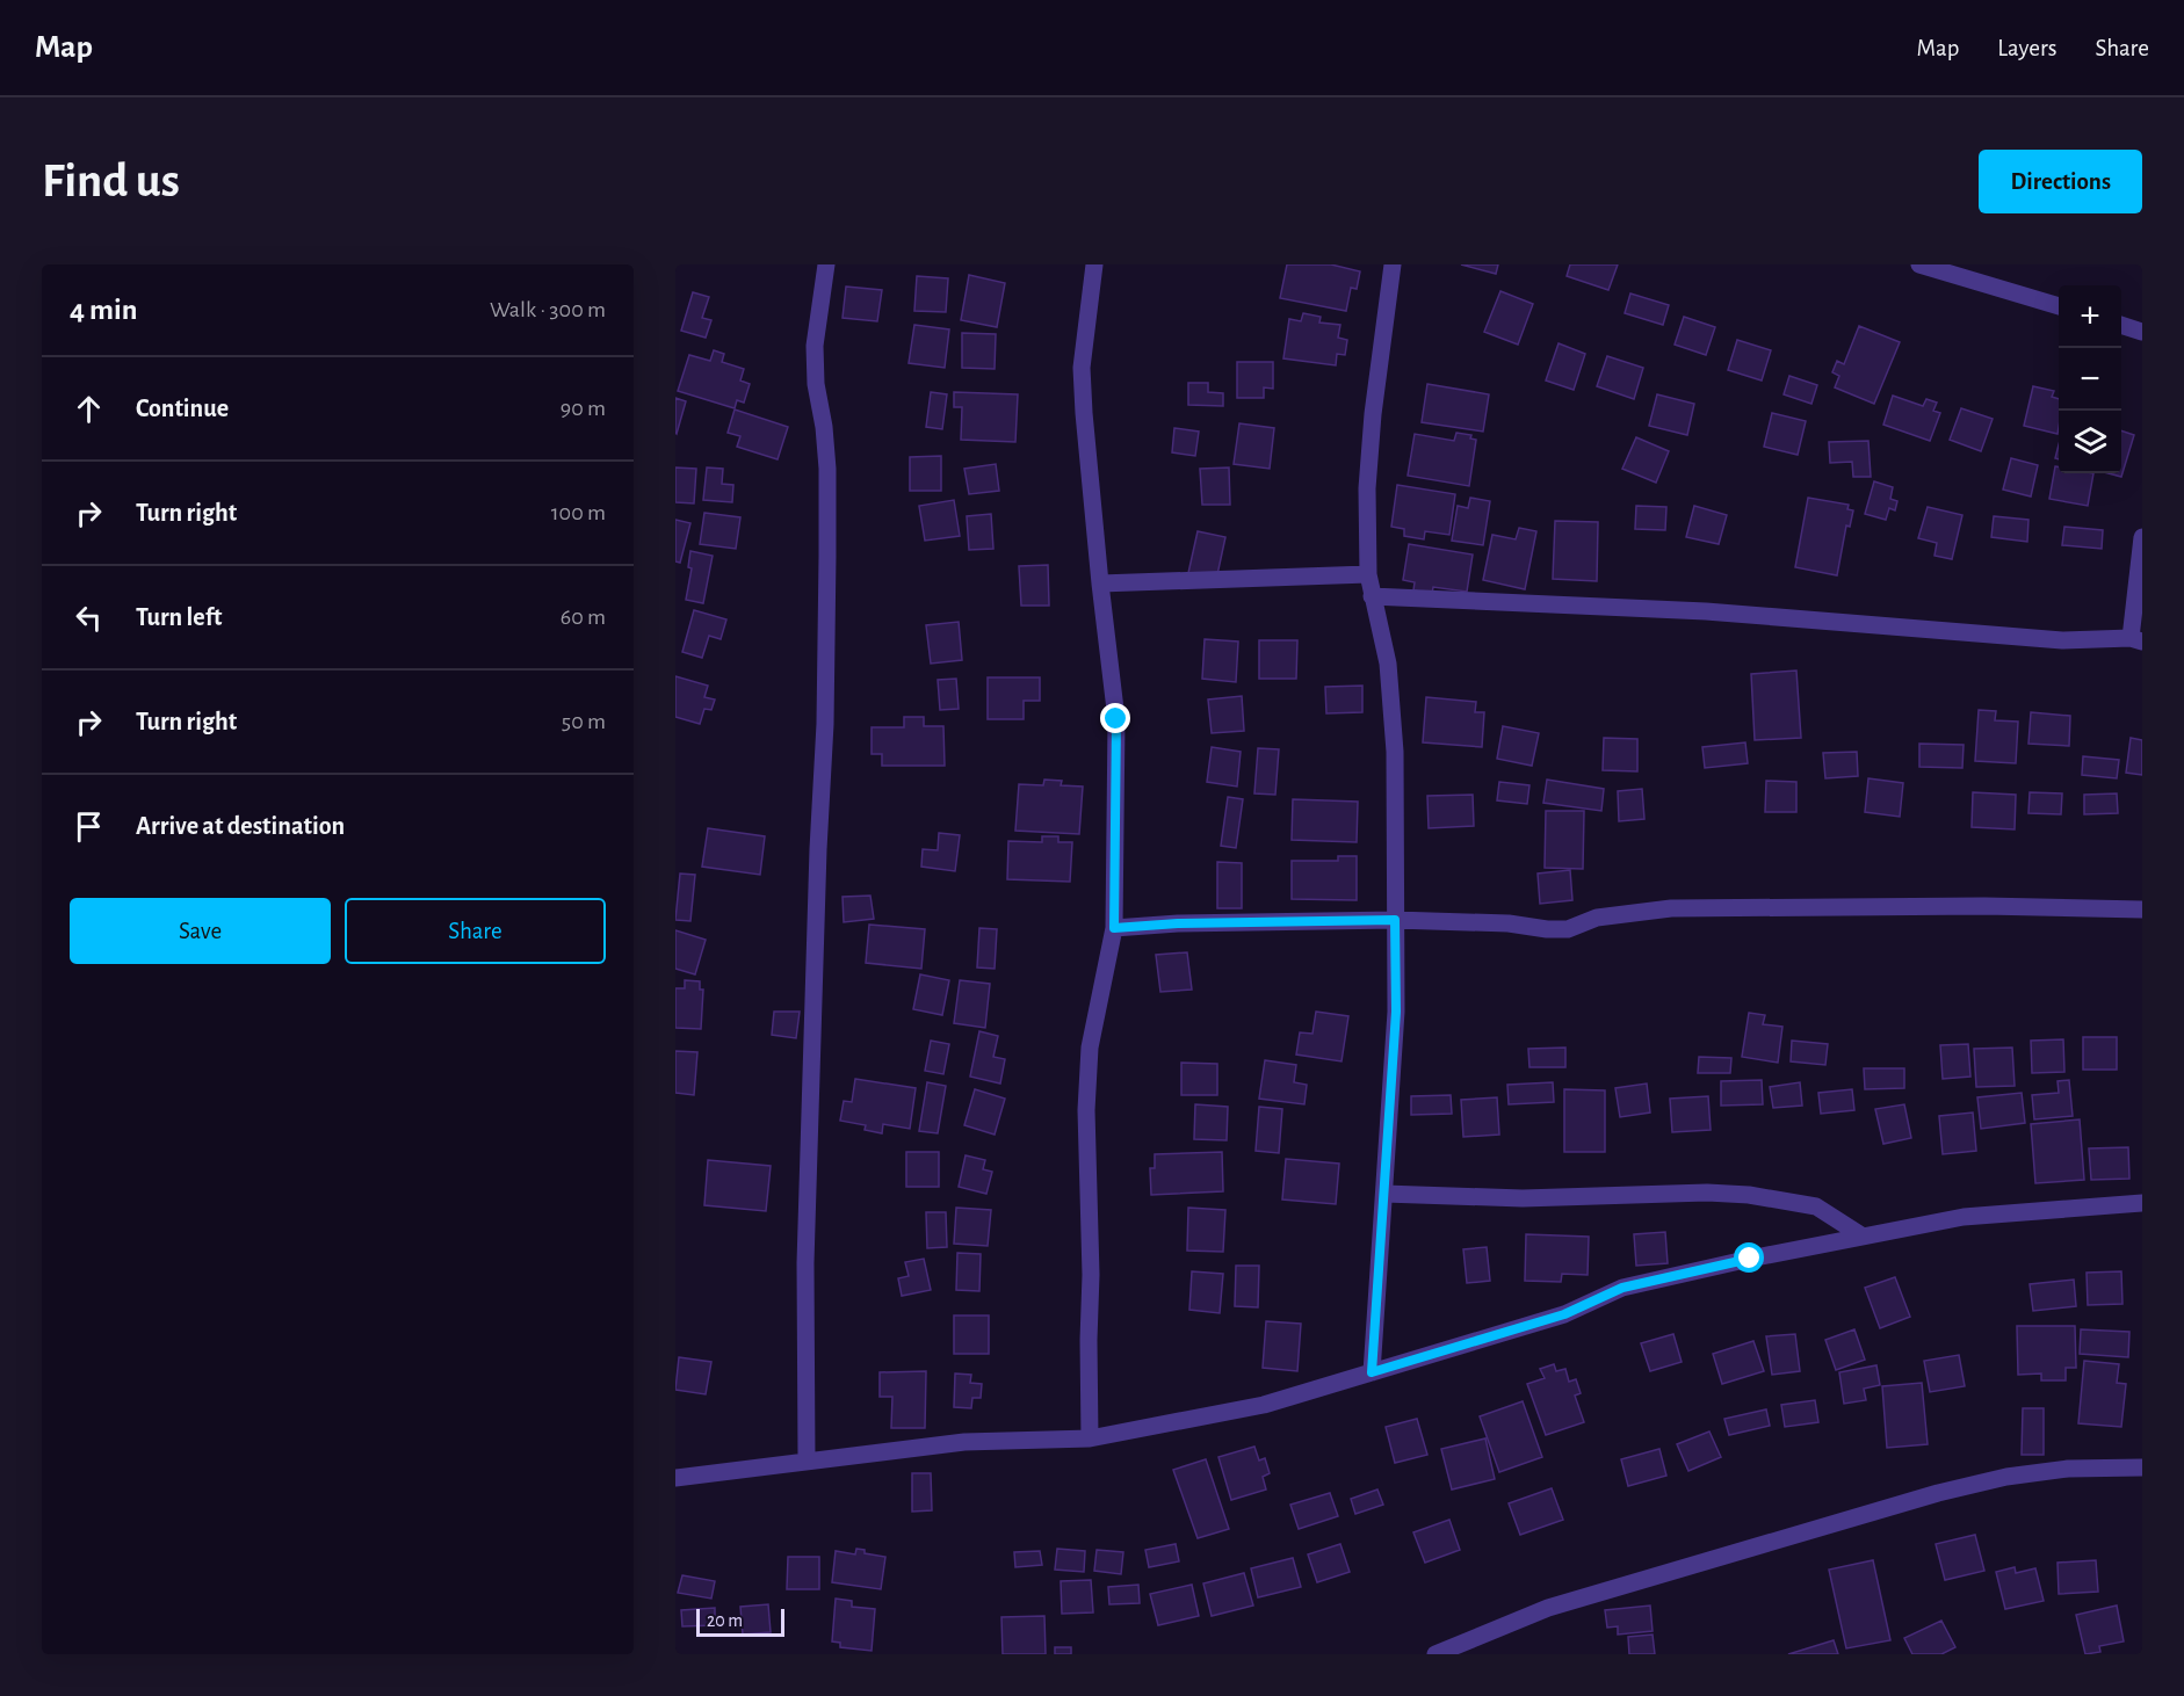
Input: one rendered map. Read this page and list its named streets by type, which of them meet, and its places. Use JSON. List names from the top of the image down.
{
  "scale_bar": "20 m",
  "page": {
    "header": "Map",
    "nav": ["Map", "Layers", "Share"],
    "buttons": [
      "Directions",
      ["Save", "Share"]
    ],
    "title": "Find us",
    "heading": ["4 min", "Walk · 300 m"],
    "map_buttons": ["+", "−"],
    "list": [
      ["Continue", "90 m"],
      ["Turn right", "100 m"],
      ["Turn left", "60 m"],
      ["Turn right", "50 m"],
      "Arrive at destination"
    ],
    "scale": "20 m"
  }
}
